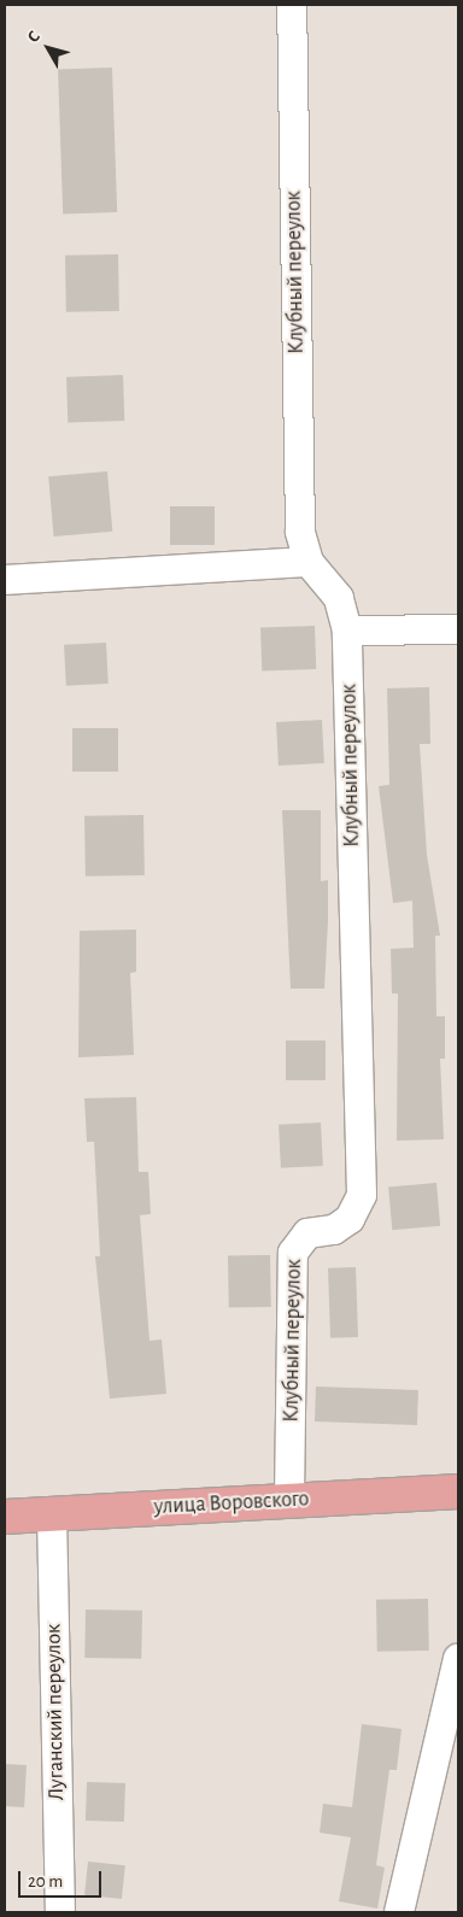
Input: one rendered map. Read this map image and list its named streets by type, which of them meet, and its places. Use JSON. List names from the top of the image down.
{
  "streets": {
    "main road": ["улица Воровского"],
    "street": ["Клубный переулок", "Луганский переулок"]
  },
  "crossings": [
    ["Клубный переулок", "улица Воровского"],
    ["улица Воровского", "Луганский переулок"]
  ],
  "scale_bar": "20 m",
  "north": "top left"
}
